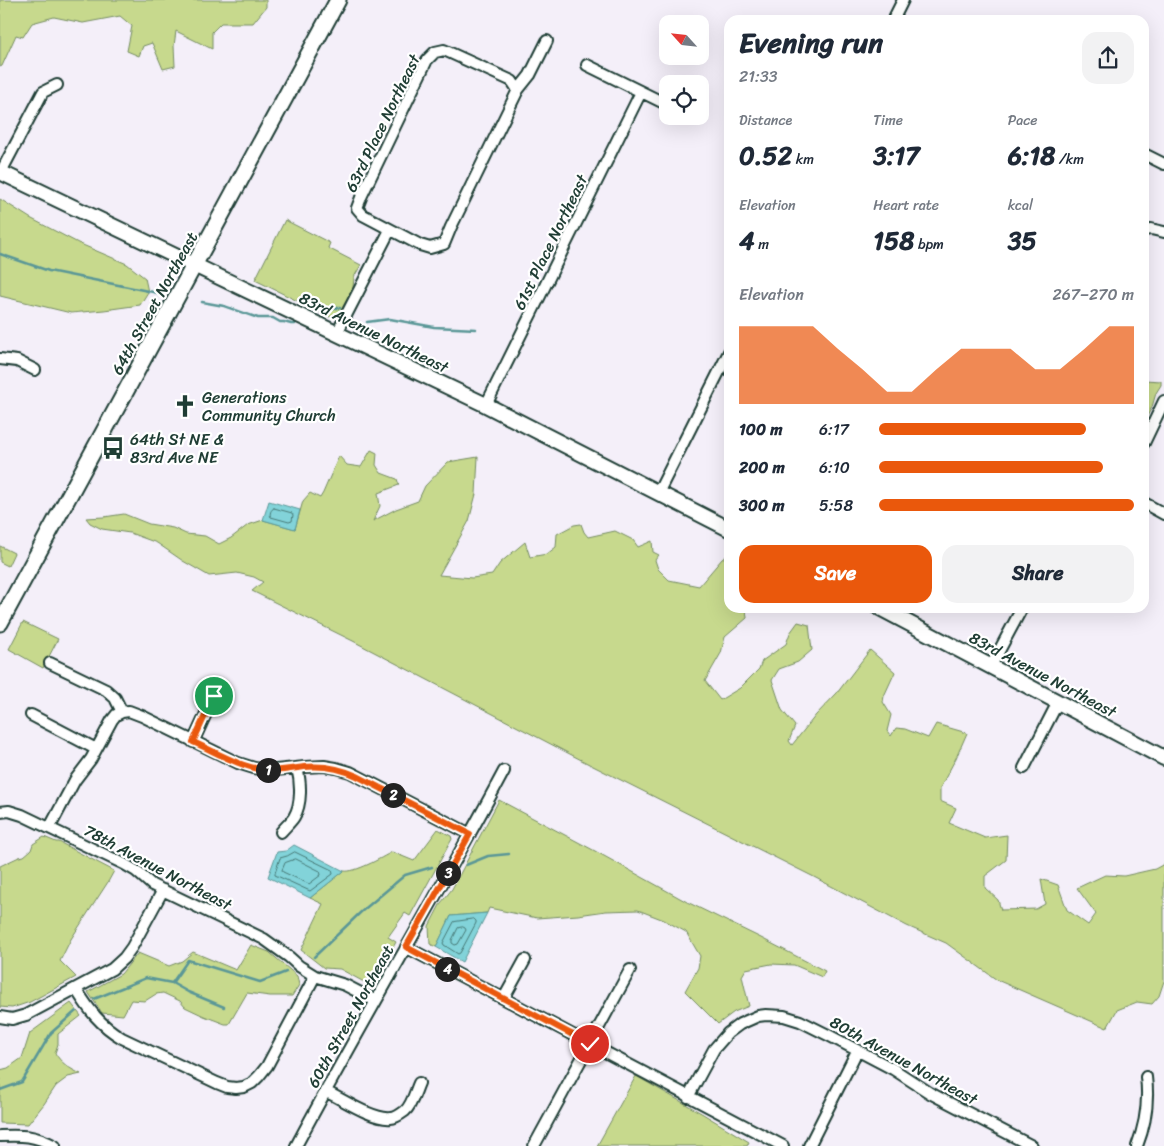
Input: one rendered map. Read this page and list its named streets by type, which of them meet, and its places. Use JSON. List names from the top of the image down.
{
  "streets": {
    "main road": ["64th Street Northeast"],
    "street": [
      "63rd Place Northeast",
      "61st Place Northeast",
      "83rd Avenue Northeast",
      "78th Avenue Northeast",
      "60th Street Northeast",
      "80th Avenue Northeast"
    ]
  },
  "crossings": [
    ["61st Place Northeast", "83rd Avenue Northeast"],
    ["64th Street Northeast", "83rd Avenue Northeast"],
    ["78th Avenue Northeast", "60th Street Northeast"]
  ],
  "places": {
    "church": ["Generations Community Church"],
    "bus stop": ["64th St NE & 83rd Ave NE"]
  },
  "north": "top left",
  "page": {
    "heading": ["Evening run", "21:33"],
    "stats": [
      ["Distance", "0.52 km"],
      ["Time", "3:17"],
      ["Pace", "6:18 /km"],
      ["Elevation", "4 m"],
      ["Heart rate", "158 bpm"],
      ["kcal", "35"]
    ],
    "chart": ["Elevation", "267–270 m"],
    "list": [
      {
        "name": "100 m",
        "note": "6:17"
      },
      {
        "name": "200 m",
        "note": "6:10"
      },
      {
        "name": "300 m",
        "note": "5:58"
      }
    ],
    "buttons": ["Save", "Share"],
    "pins": [
      "1",
      "2",
      "3",
      "4"
    ]
  }
}
